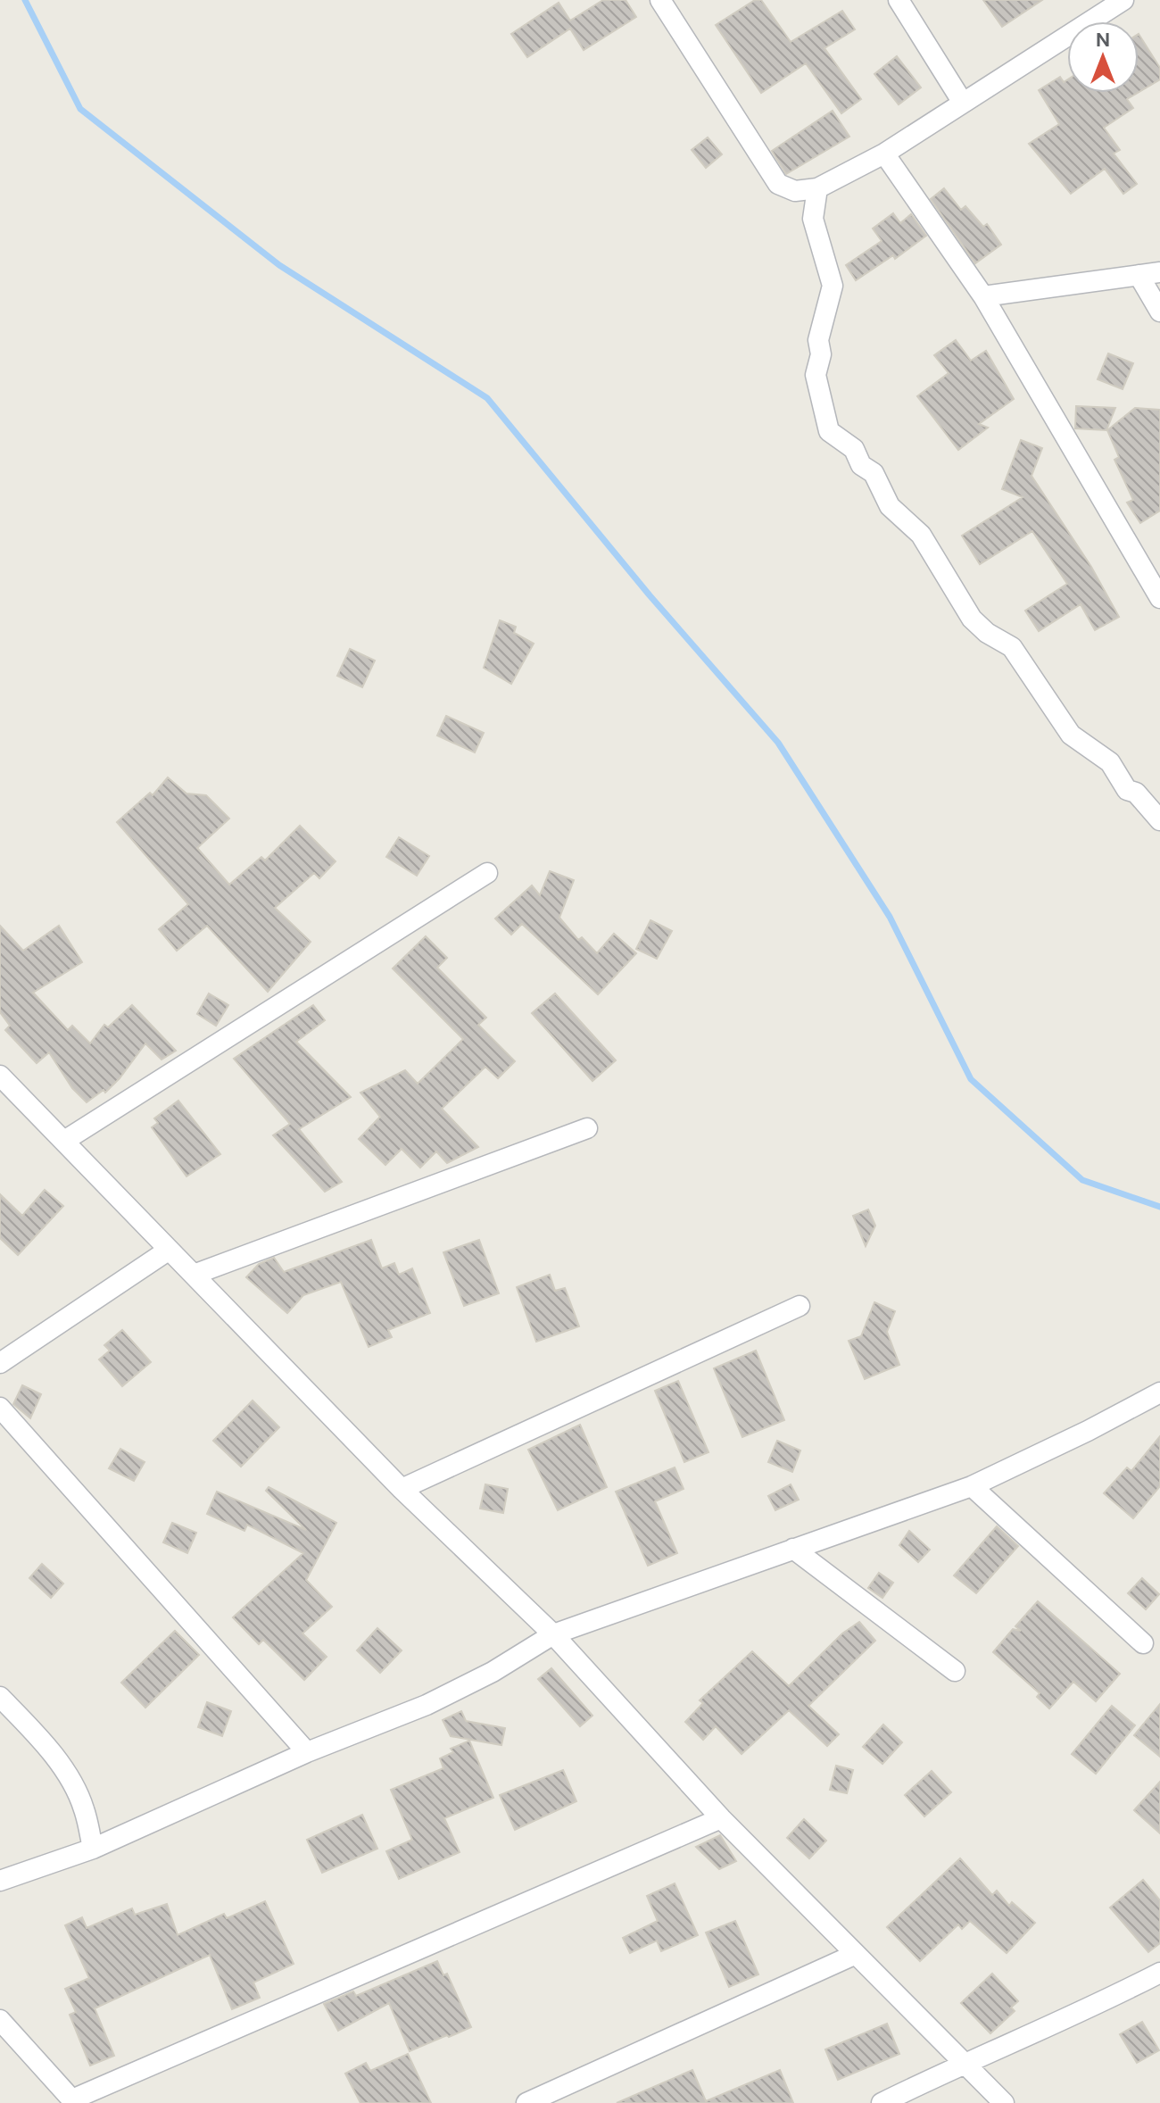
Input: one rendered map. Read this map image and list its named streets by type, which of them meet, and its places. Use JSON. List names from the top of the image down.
{
  "north": "top"
}
